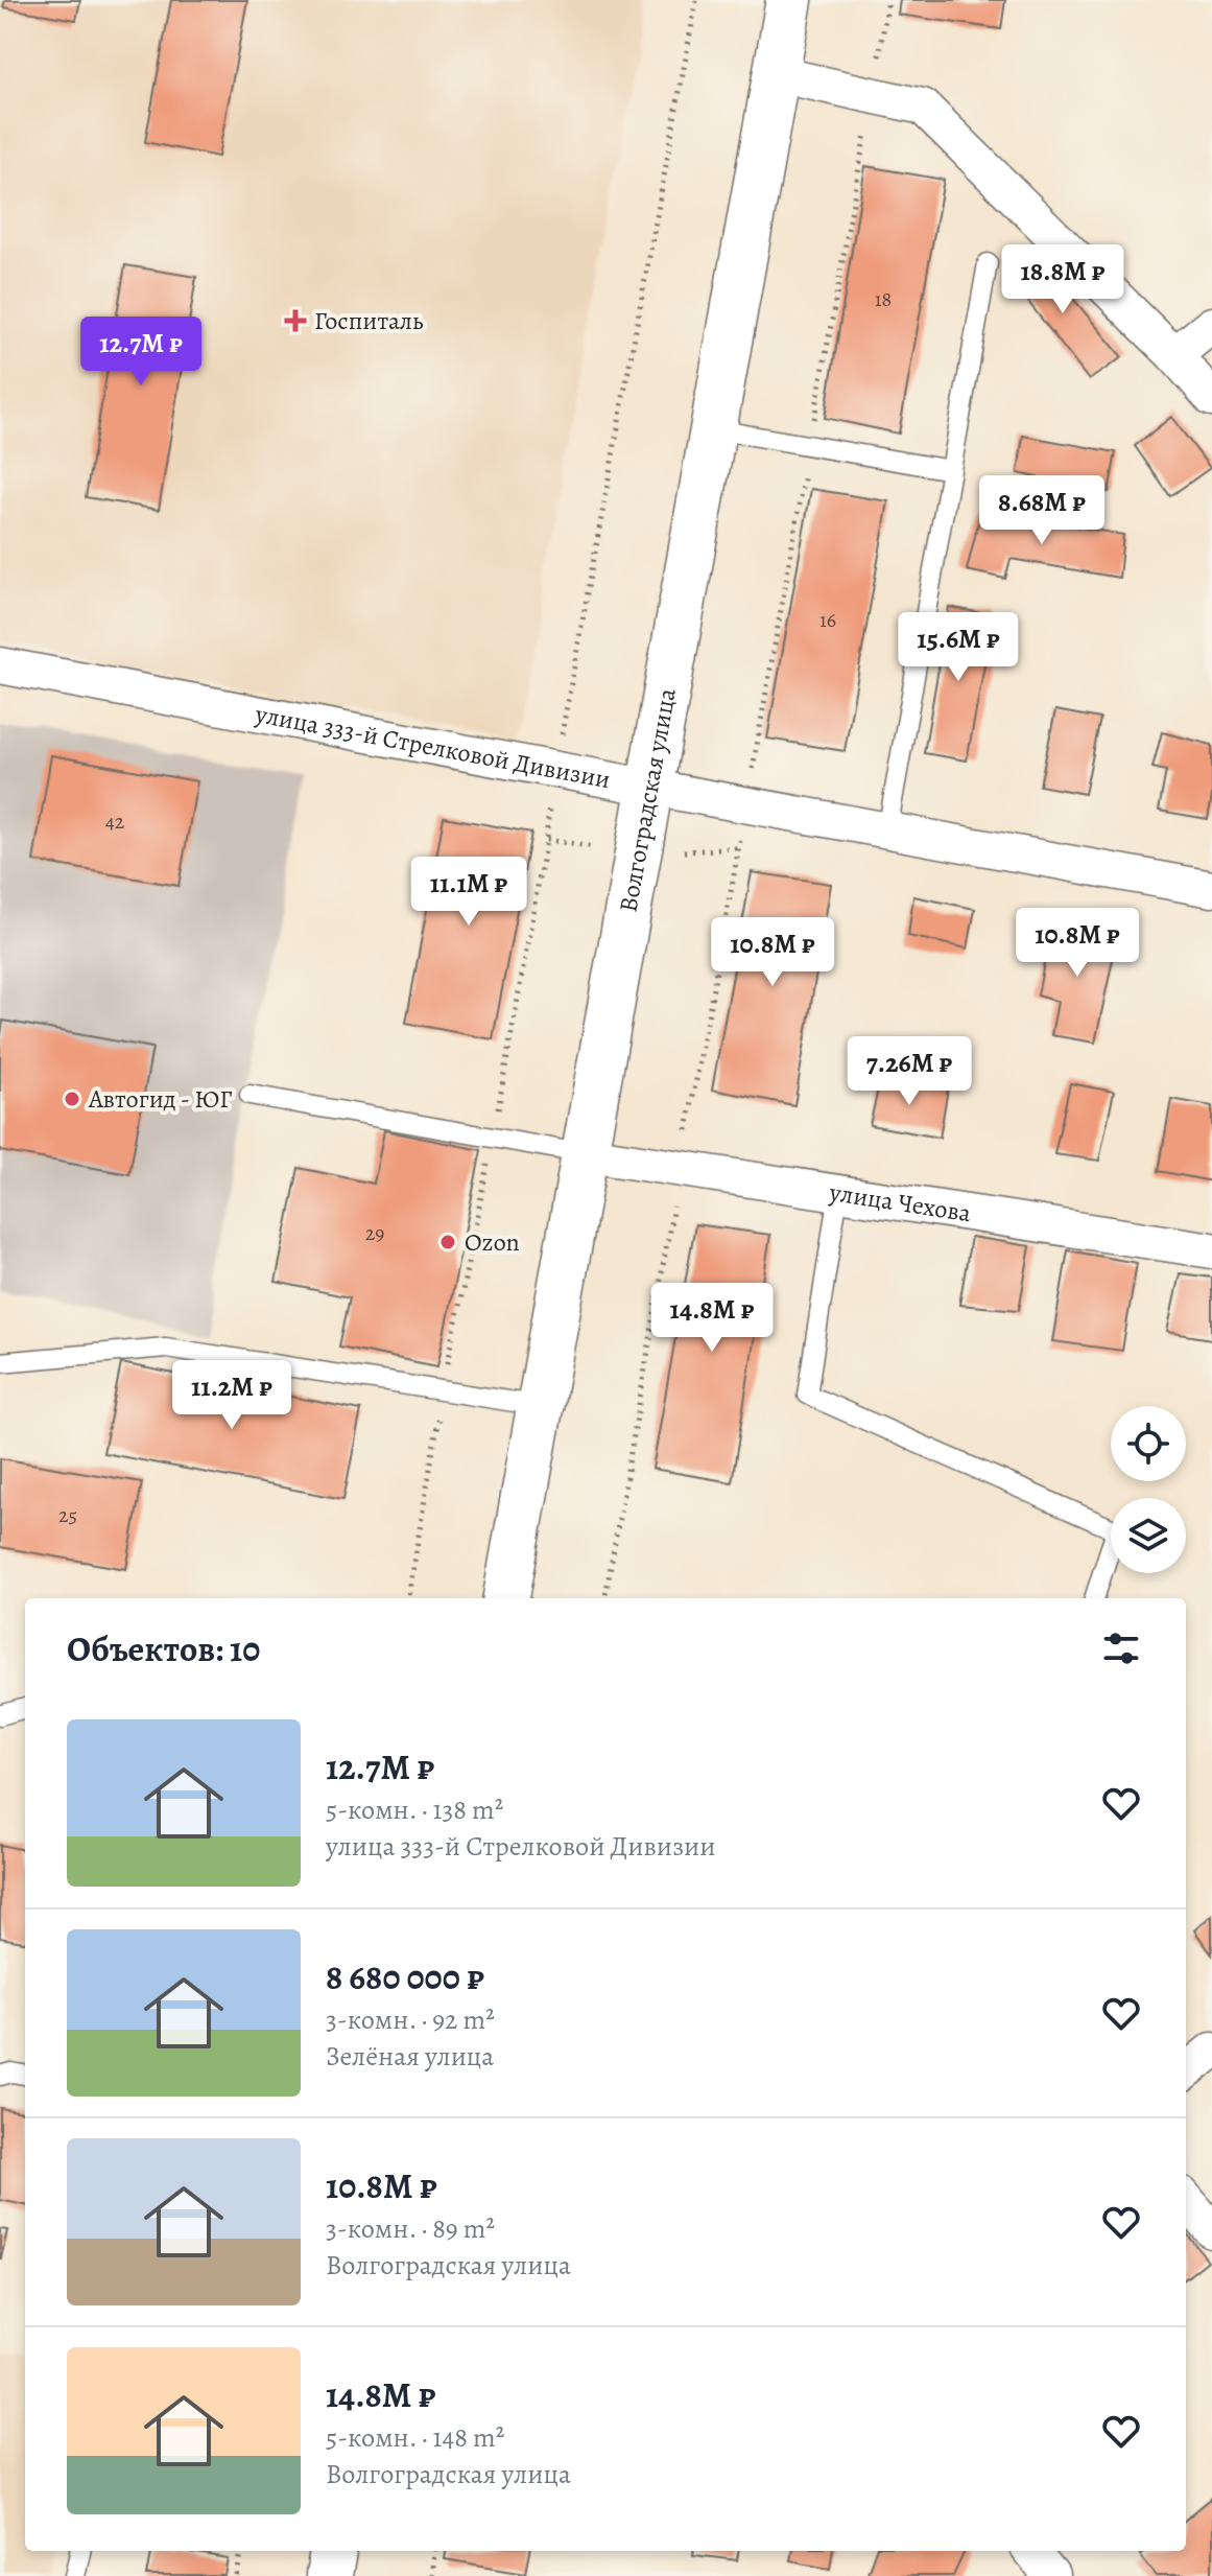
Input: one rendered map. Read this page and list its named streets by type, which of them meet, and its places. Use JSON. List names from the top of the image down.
{
  "streets": {
    "main road": ["Волгоградская улица"],
    "street": ["улица 333-й Стрелковой Дивизии", "улица Чехова"]
  },
  "crossings": [
    ["улица 333-й Стрелковой Дивизии", "Волгоградская улица"],
    ["Волгоградская улица", "улица Чехова"]
  ],
  "places": {
    "health": ["Госпиталь"],
    "other": ["Автогид - ЮГ", "Ozon"]
  },
  "house_numbers": [
    "18",
    "16",
    "42",
    "29",
    "25"
  ],
  "page": {
    "price": [
      "18.8M ₽",
      "12.7M ₽",
      "8.68M ₽",
      "15.6M ₽",
      "11.1M ₽",
      "10.8M ₽",
      "10.8M ₽",
      "7.26M ₽",
      "14.8M ₽",
      "11.2M ₽"
    ],
    "heading": "Объектов: 10",
    "list": [
      {
        "name": "12.7M ₽",
        "note": "5-комн. · 138 m² · улица 333-й Стрелковой Дивизии"
      },
      {
        "name": "8 680 000 ₽",
        "note": "3-комн. · 92 m² · Зелёная улица"
      },
      {
        "name": "10.8M ₽",
        "note": "3-комн. · 89 m² · Волгоградская улица"
      },
      {
        "name": "14.8M ₽",
        "note": "5-комн. · 148 m² · Волгоградская улица"
      }
    ]
  }
}
